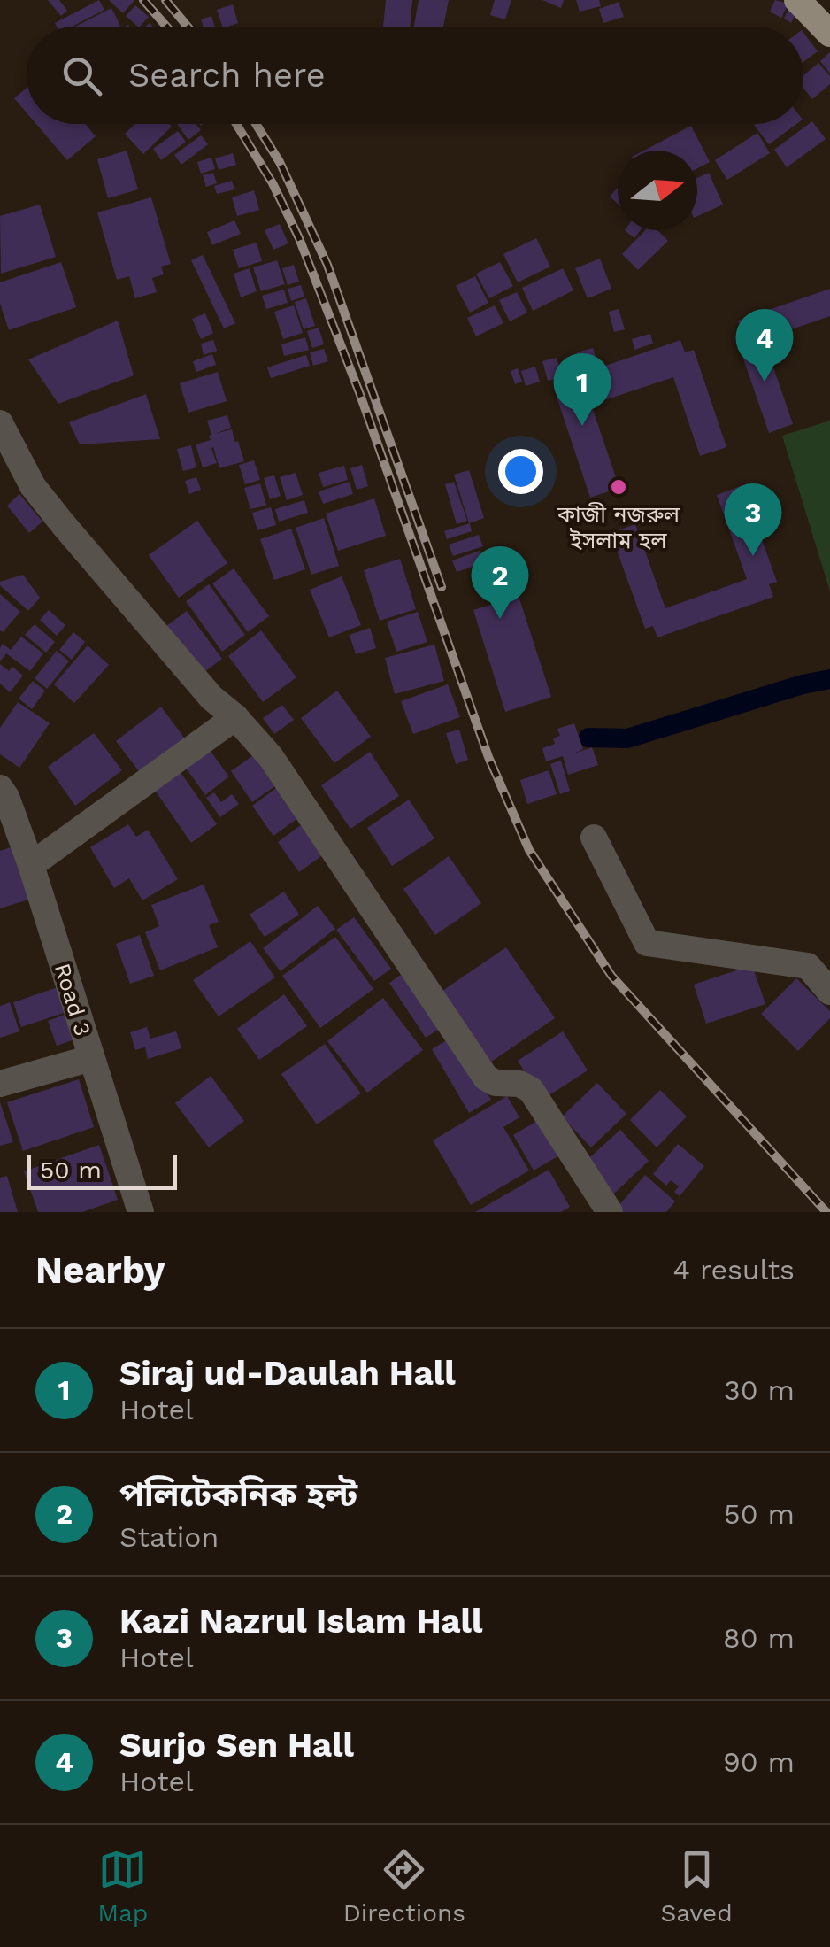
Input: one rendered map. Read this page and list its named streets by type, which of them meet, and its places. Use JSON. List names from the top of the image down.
{
  "streets": {
    "street": ["Road 3"]
  },
  "places": ["কাজী নজরুল ইসলাম হল"],
  "scale_bar": "50 m",
  "north": "right",
  "page": {
    "search": "Search here",
    "pins": [
      "4",
      "1",
      "3",
      "2"
    ],
    "scale": "50 m",
    "heading": ["Nearby", "4 results"],
    "list": [
      {
        "mark": "1",
        "name": "Siraj ud-Daulah Hall",
        "note": "Hotel",
        "value": "30 m"
      },
      {
        "mark": "2",
        "name": "পলিটেকনিক হল্ট",
        "note": "Station",
        "value": "50 m"
      },
      {
        "mark": "3",
        "name": "Kazi Nazrul Islam Hall",
        "note": "Hotel",
        "value": "80 m"
      },
      {
        "mark": "4",
        "name": "Surjo Sen Hall",
        "note": "Hotel",
        "value": "90 m"
      }
    ],
    "nav": ["Map", "Directions", "Saved"]
  }
}
